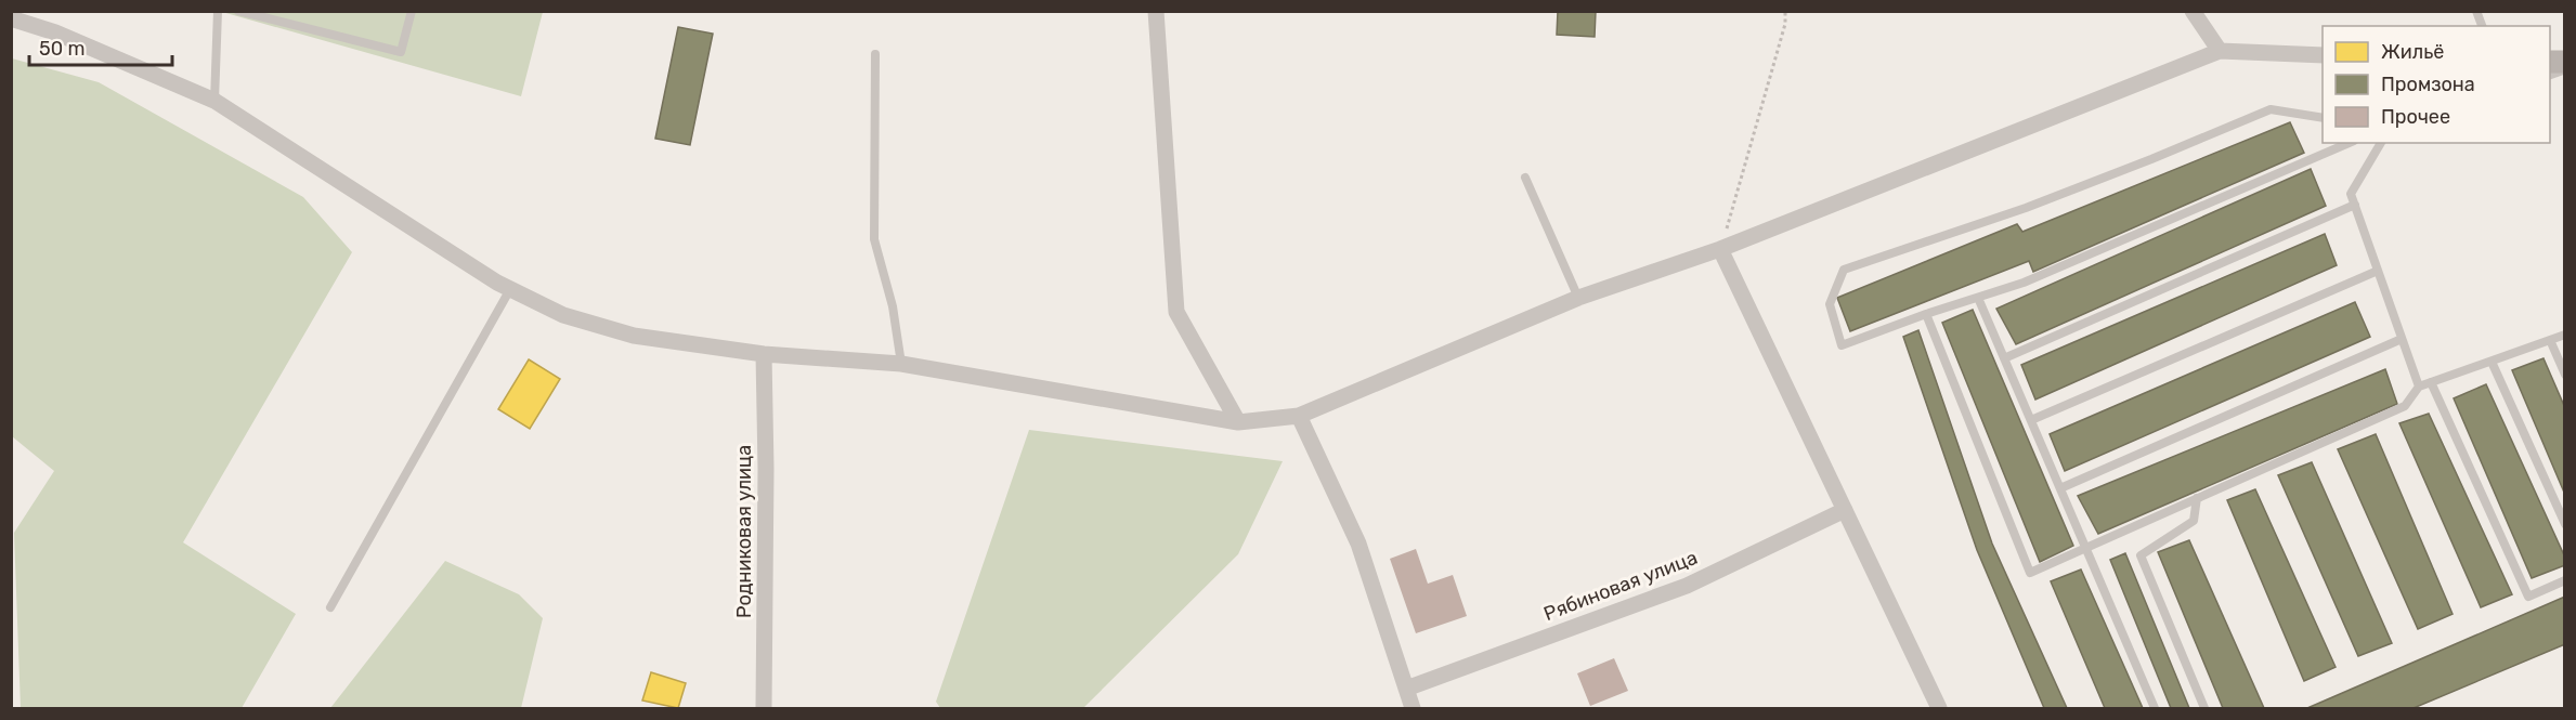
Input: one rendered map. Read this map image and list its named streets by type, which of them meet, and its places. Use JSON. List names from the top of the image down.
{
  "streets": {
    "street": ["Родниковая улица", "Рябиновая улица"]
  },
  "legend": ["Жильё", "Промзона", "Прочее"],
  "scale_bar": "50 m"
}
